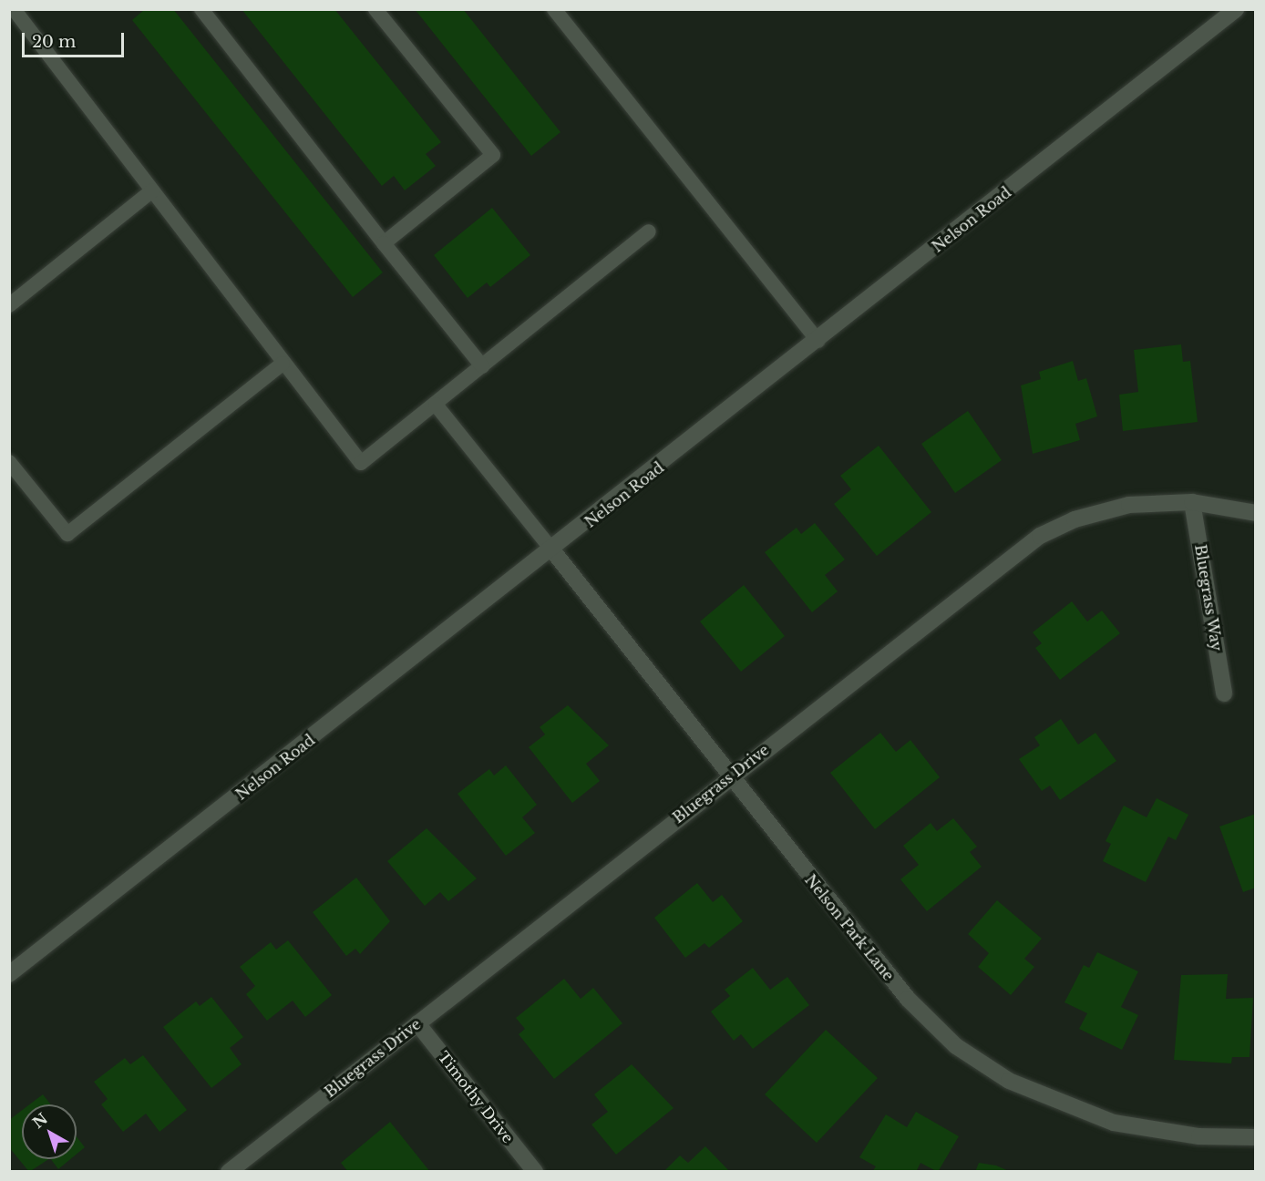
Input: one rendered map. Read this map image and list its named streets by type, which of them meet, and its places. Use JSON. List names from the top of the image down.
{
  "streets": {
    "street": [
      "Nelson Road",
      "Bluegrass Way",
      "Bluegrass Drive",
      "Nelson Park Lane",
      "Timothy Drive"
    ]
  },
  "crossings": [
    ["Nelson Road", "Nelson Park Lane"],
    ["Bluegrass Way", "Bluegrass Drive"],
    ["Bluegrass Drive", "Nelson Park Lane"],
    ["Bluegrass Drive", "Timothy Drive"]
  ],
  "scale_bar": "20 m",
  "north": "top left"
}
